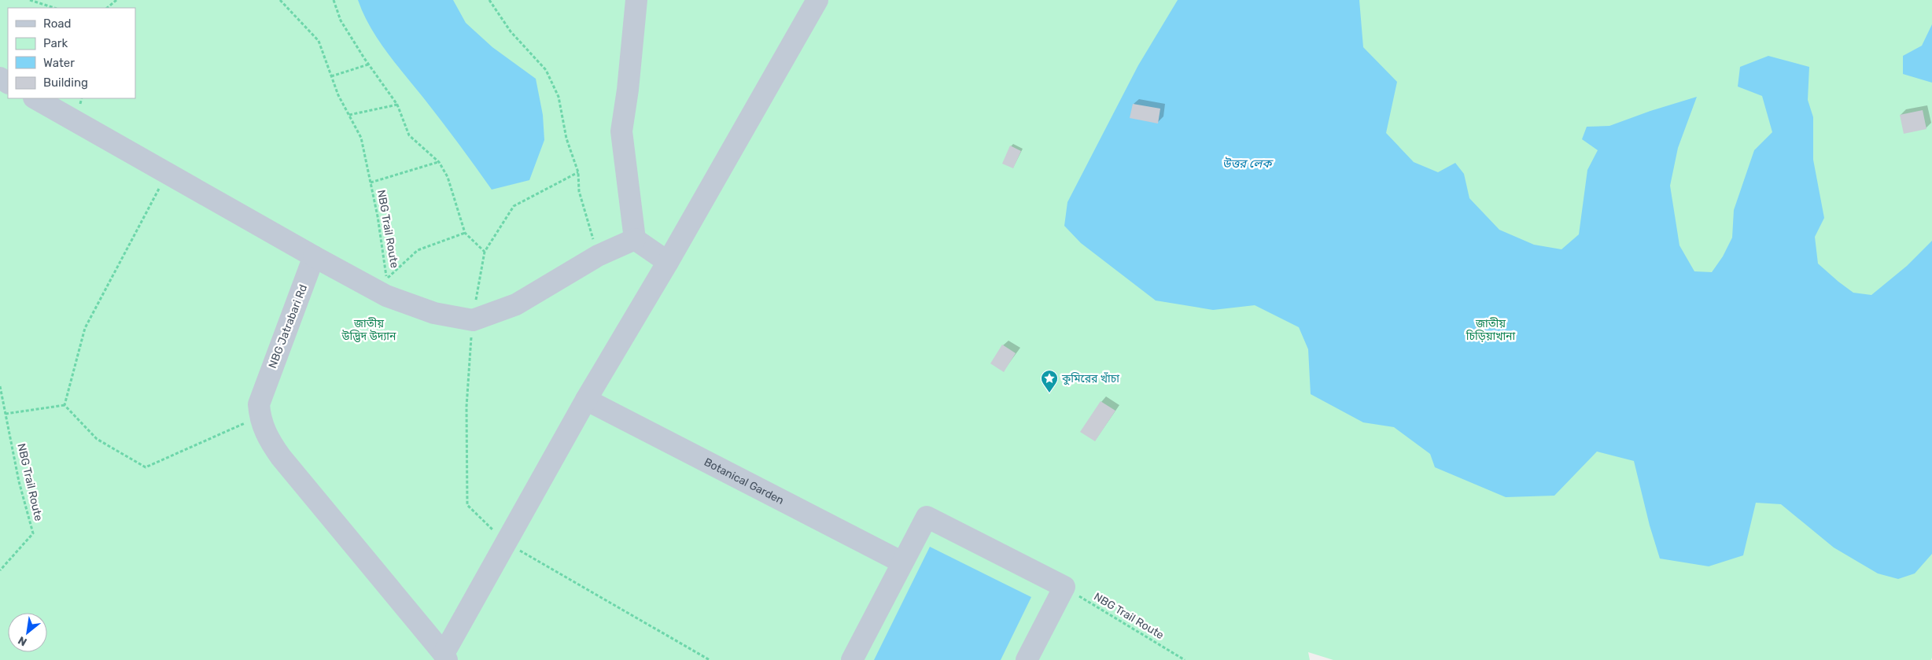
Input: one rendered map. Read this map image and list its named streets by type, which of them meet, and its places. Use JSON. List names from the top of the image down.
{
  "streets": {
    "street": ["NBG Jatrabari Rd", "Botanical Garden"],
    "path": ["NBG Trail Route"]
  },
  "water": ["উত্তর লেক"],
  "parks": ["জাতীয় উদ্ভিদ উদ্যান", "জাতীয় চিড়িয়াখানা"],
  "places": {
    "place": ["কুমিরের খাঁচা"]
  },
  "legend": [
    "Road",
    "Park",
    "Water",
    "Building"
  ],
  "north": "bottom left"
}
